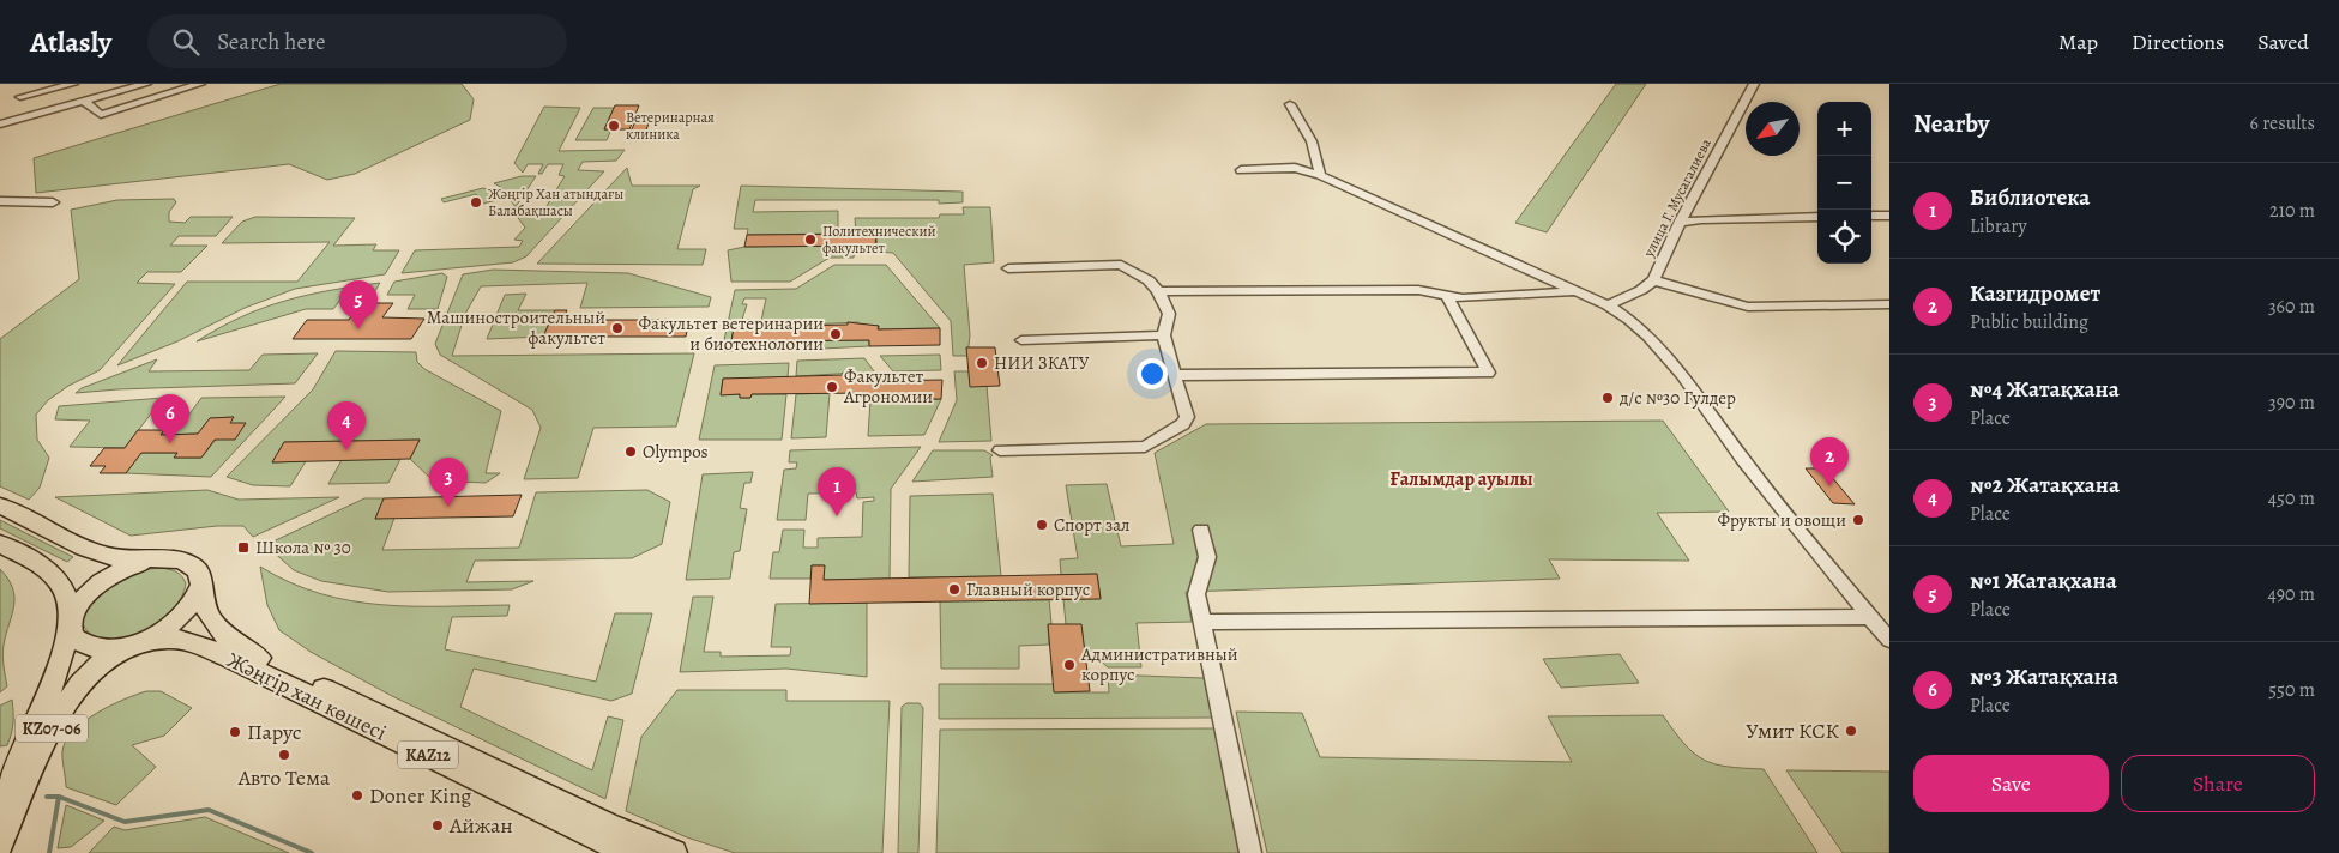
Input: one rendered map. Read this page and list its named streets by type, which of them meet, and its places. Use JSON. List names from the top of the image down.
{
  "streets": {
    "main road": ["Жәңгір хан көшесі", "KZ07-06", "KAZ12"],
    "street": ["улица Г. Мусагалиева"]
  },
  "crossings": [
    ["Жәңгір хан көшесі", "KZ07-06"]
  ],
  "districts": ["Ғалымдар ауылы"],
  "places": {
    "other": [
      "Ветеринарная клиника",
      "Жәңгір Хан атындағы Балабақшасы",
      "Политехнический факультет",
      "Машиностроительный факультет",
      "Факультет ветеринарии и биотехнологии",
      "НИИ ЗКАТУ",
      "Факультет Агрономии",
      "д/с №30 Гулдер",
      "Olympos",
      "Фрукты и овощи",
      "Спорт зал",
      "Главный корпус",
      "Административный корпус",
      "Умит КСК",
      "Парус",
      "Авто Тема",
      "Doner King",
      "Айжан"
    ],
    "transit": ["Школа № 30"]
  },
  "north": "bottom left",
  "page": {
    "header": "Atlasly",
    "search": "Search here",
    "nav": ["Map", "Directions", "Saved"],
    "heading": ["Nearby", "6 results"],
    "map_buttons": ["+", "−"],
    "list": [
      {
        "mark": "1",
        "name": "Библиотека",
        "note": "Library",
        "value": "210 m"
      },
      {
        "mark": "2",
        "name": "Казгидромет",
        "note": "Public building",
        "value": "360 m"
      },
      {
        "mark": "3",
        "name": "№4 Жатақхана",
        "note": "Place",
        "value": "390 m"
      },
      {
        "mark": "4",
        "name": "№2 Жатақхана",
        "note": "Place",
        "value": "450 m"
      },
      {
        "mark": "5",
        "name": "№1 Жатақхана",
        "note": "Place",
        "value": "490 m"
      },
      {
        "mark": "6",
        "name": "№3 Жатақхана",
        "note": "Place",
        "value": "550 m"
      }
    ],
    "pins": [
      "5",
      "6",
      "4",
      "2",
      "3",
      "1"
    ],
    "buttons": ["Save", "Share"]
  }
}
